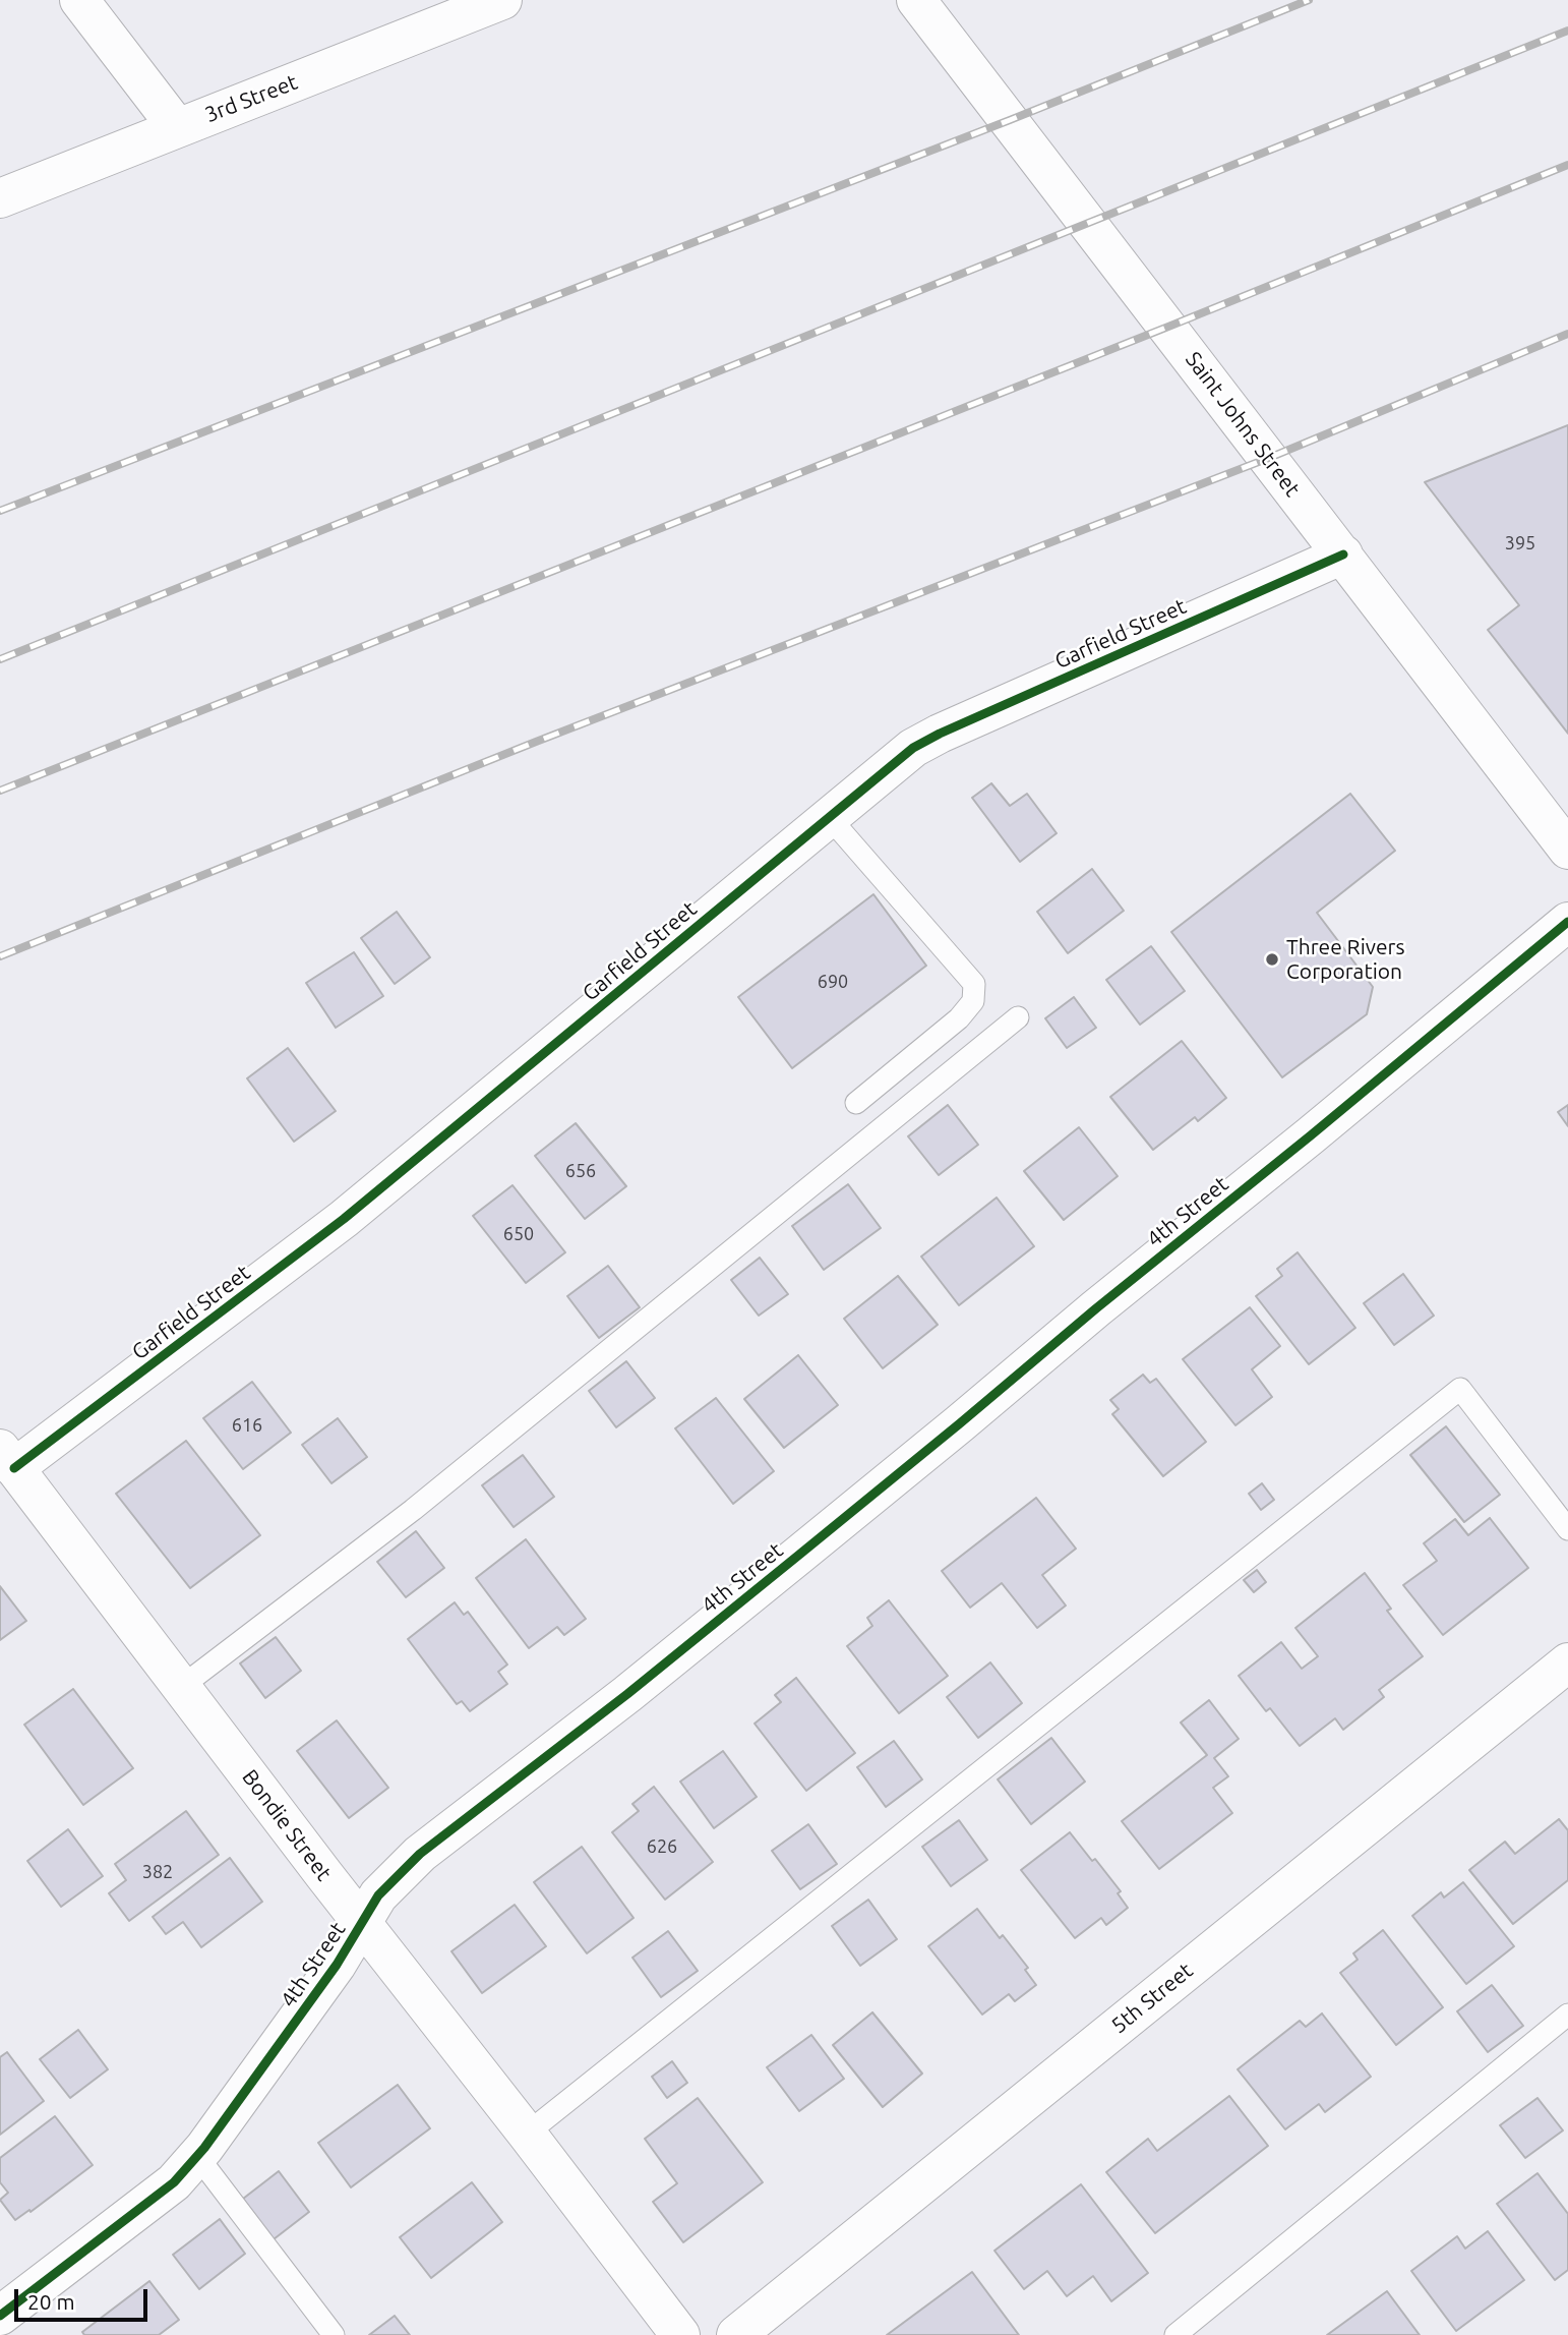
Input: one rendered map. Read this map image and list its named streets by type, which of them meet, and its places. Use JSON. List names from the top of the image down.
{
  "streets": {
    "street": [
      "3rd Street",
      "Saint Johns Street",
      "Garfield Street",
      "4th Street",
      "Bondie Street",
      "5th Street"
    ]
  },
  "crossings": [
    ["Saint Johns Street", "Garfield Street"],
    ["Garfield Street", "Bondie Street"],
    ["4th Street", "Bondie Street"]
  ],
  "places": ["Three Rivers Corporation"],
  "house_numbers": [
    "395",
    "690",
    "656",
    "650",
    "616",
    "626",
    "382"
  ],
  "scale_bar": "20 m"
}
